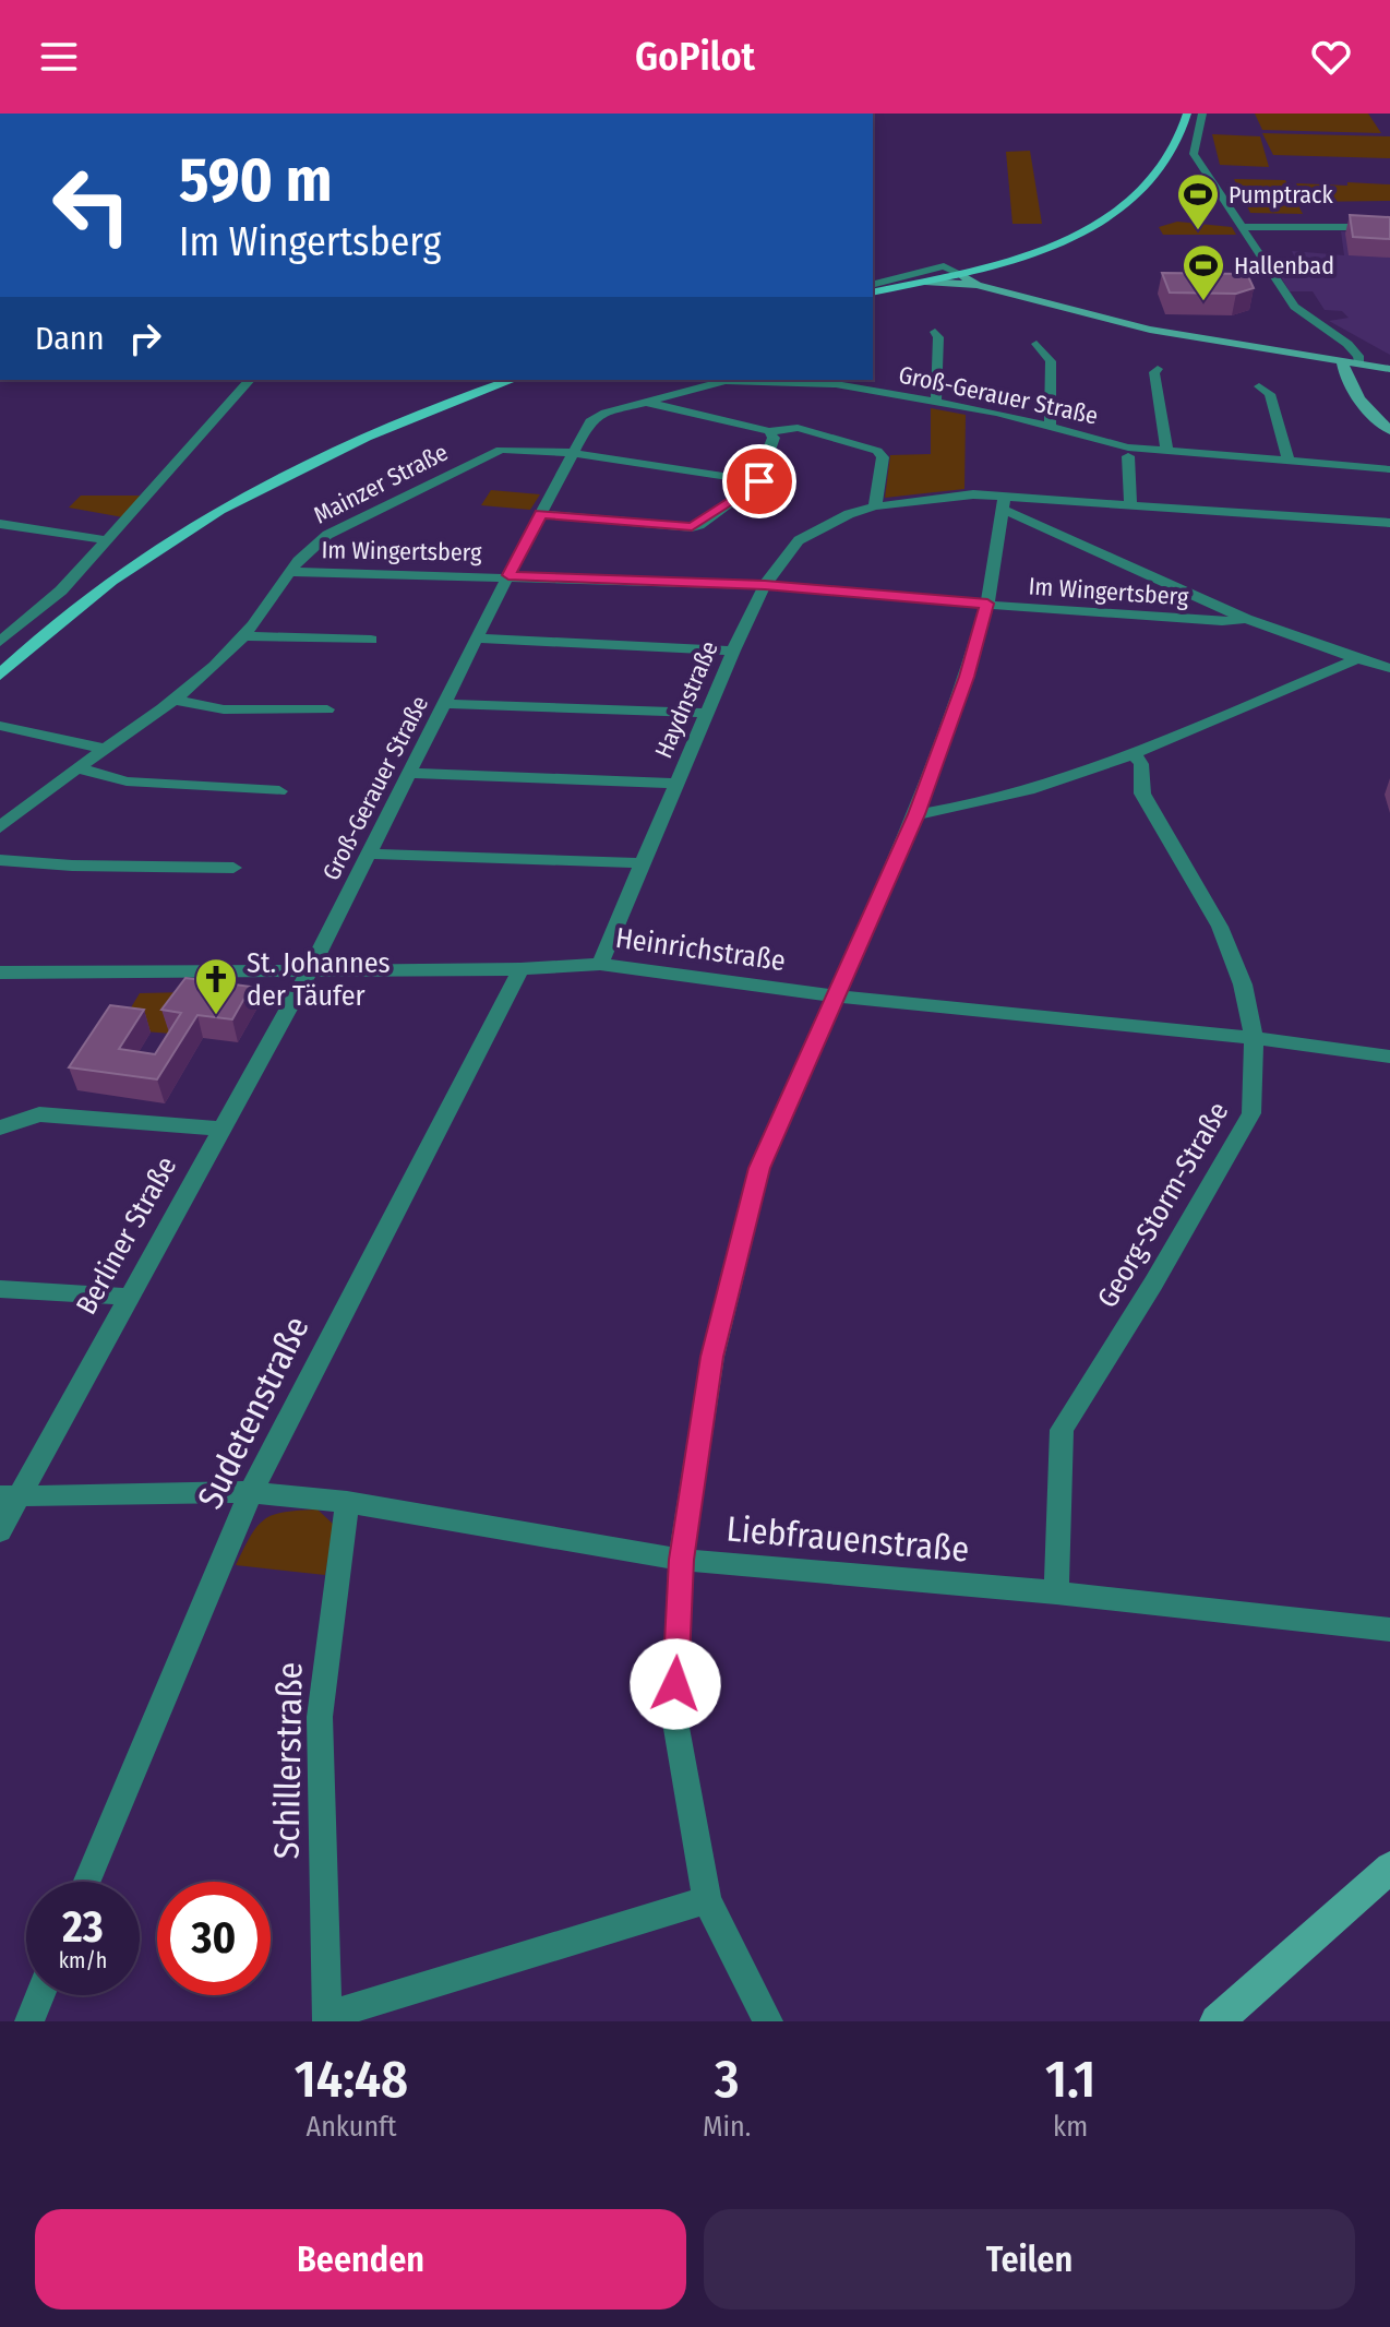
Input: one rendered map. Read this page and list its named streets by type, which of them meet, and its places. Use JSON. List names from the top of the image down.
{
  "streets": {
    "street": [
      "Groß-Gerauer Straße",
      "Mainzer Straße",
      "Im Wingertsberg",
      "Haydnstraße",
      "Heinrichstraße",
      "Georg-Storm-Straße",
      "Berliner Straße",
      "Sudetenstraße",
      "Liebfrauenstraße",
      "Schillerstraße"
    ]
  },
  "crossings": [
    ["Groß-Gerauer Straße", "Mainzer Straße"],
    ["Groß-Gerauer Straße", "Im Wingertsberg"],
    ["Groß-Gerauer Straße", "Heinrichstraße"],
    ["Groß-Gerauer Straße", "Berliner Straße"],
    ["Mainzer Straße", "Im Wingertsberg"],
    ["Im Wingertsberg", "Haydnstraße"],
    ["Haydnstraße", "Heinrichstraße"],
    ["Heinrichstraße", "Georg-Storm-Straße"],
    ["Heinrichstraße", "Berliner Straße"],
    ["Heinrichstraße", "Sudetenstraße"],
    ["Georg-Storm-Straße", "Liebfrauenstraße"],
    ["Berliner Straße", "Liebfrauenstraße"],
    ["Sudetenstraße", "Liebfrauenstraße"],
    ["Liebfrauenstraße", "Schillerstraße"]
  ],
  "places": {
    "sports": ["Pumptrack", "Hallenbad"],
    "church": ["St. Johannes der Täufer"]
  },
  "page": {
    "header": "GoPilot",
    "turn": ["590 m", "Im Wingertsberg"],
    "then": "Dann",
    "speed": "23 km/h",
    "limit": "30",
    "eta": [
      "14:48",
      "Ankunft",
      "3",
      "Min.",
      "1.1",
      "km"
    ],
    "buttons": ["Beenden", "Teilen"]
  }
}
